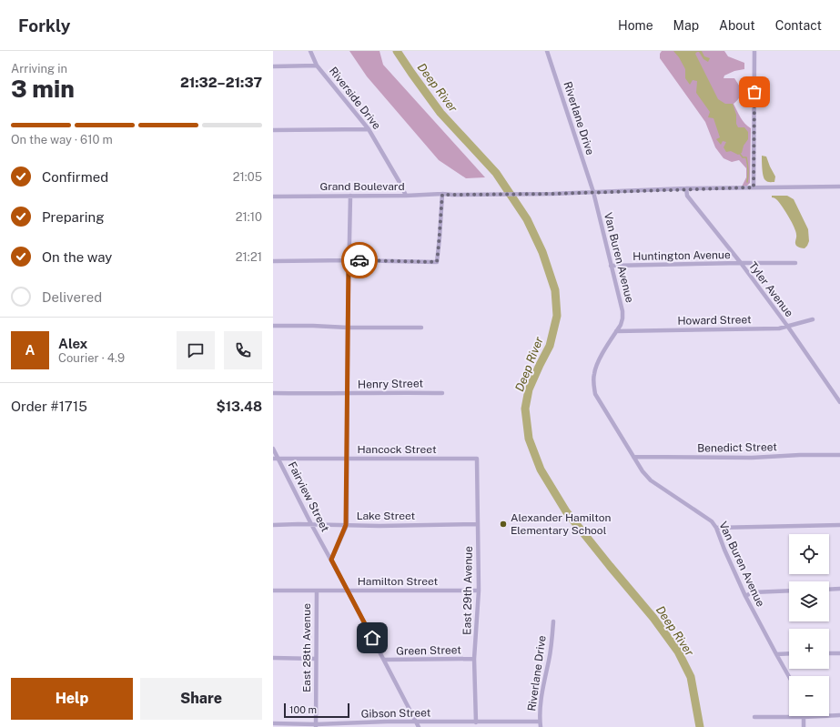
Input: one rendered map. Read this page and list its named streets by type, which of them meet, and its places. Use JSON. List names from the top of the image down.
{
  "streets": {
    "street": [
      "Riverside Drive",
      "Riverlane Drive",
      "Grand Boulevard",
      "Huntington Avenue",
      "Van Buren Avenue",
      "Tyler Avenue",
      "Howard Street",
      "Henry Street",
      "Benedict Street",
      "Hancock Street",
      "Fairview Street",
      "Lake Street",
      "Hamilton Street",
      "East 29th Avenue",
      "East 28th Avenue",
      "Green Street",
      "Gibson Street"
    ]
  },
  "crossings": [
    ["Riverside Drive", "Grand Boulevard"],
    ["Riverlane Drive", "Grand Boulevard"],
    ["Riverlane Drive", "Van Buren Avenue"],
    ["Riverlane Drive", "Gibson Street"],
    ["Grand Boulevard", "Van Buren Avenue"],
    ["Grand Boulevard", "Tyler Avenue"],
    ["Huntington Avenue", "Van Buren Avenue"],
    ["Huntington Avenue", "Tyler Avenue"],
    ["Van Buren Avenue", "Howard Street"],
    ["Van Buren Avenue", "Benedict Street"],
    ["Tyler Avenue", "Howard Street"],
    ["Hancock Street", "Fairview Street"],
    ["Hancock Street", "East 29th Avenue"],
    ["Fairview Street", "Lake Street"],
    ["Fairview Street", "Hamilton Street"],
    ["Fairview Street", "Green Street"],
    ["Fairview Street", "Gibson Street"],
    ["Lake Street", "East 29th Avenue"],
    ["Hamilton Street", "East 29th Avenue"],
    ["Hamilton Street", "East 28th Avenue"],
    ["East 29th Avenue", "Green Street"],
    ["East 29th Avenue", "Gibson Street"],
    ["East 28th Avenue", "Gibson Street"]
  ],
  "water": ["Deep River"],
  "places": ["Alexander Hamilton Elementary School"],
  "scale_bar": "100 m",
  "page": {
    "header": "Forkly",
    "nav": [
      "Home",
      "Map",
      "About",
      "Contact"
    ],
    "heading": ["3 min", "Arriving in", "21:32–21:37"],
    "panel": [
      "Alex",
      "Courier · 4.9",
      "Order #1715",
      "$13.48"
    ],
    "bar": "On the way · 610 m",
    "list": [
      ["Confirmed", "21:05"],
      ["Preparing", "21:10"],
      ["On the way", "21:21"],
      "Delivered"
    ],
    "round": "A",
    "map_buttons": ["+", "−"],
    "buttons": ["Help", "Share"],
    "scale": "100 m"
  }
}
